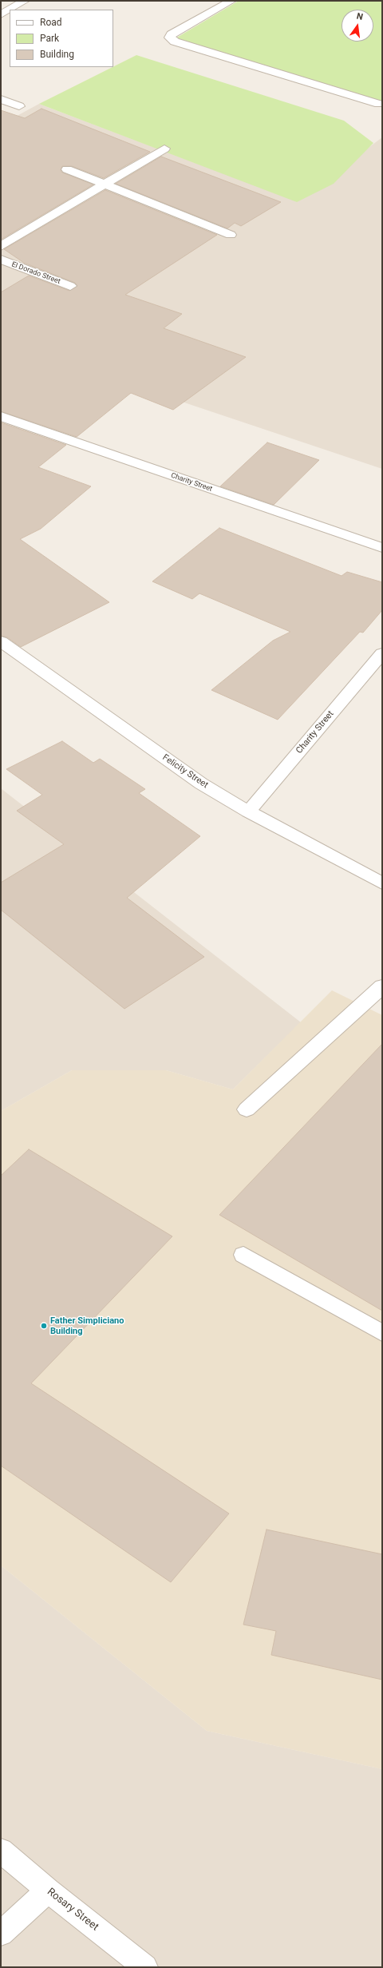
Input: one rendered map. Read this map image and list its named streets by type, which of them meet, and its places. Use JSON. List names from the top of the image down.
{
  "streets": {
    "street": [
      "El Dorado Street",
      "Charity Street",
      "Felicity Street",
      "Rosary Street"
    ]
  },
  "crossings": [
    ["Charity Street", "Felicity Street"]
  ],
  "places": ["Father Simpliciano Building"],
  "legend": ["Road", "Park", "Building"],
  "north": "top"
}
